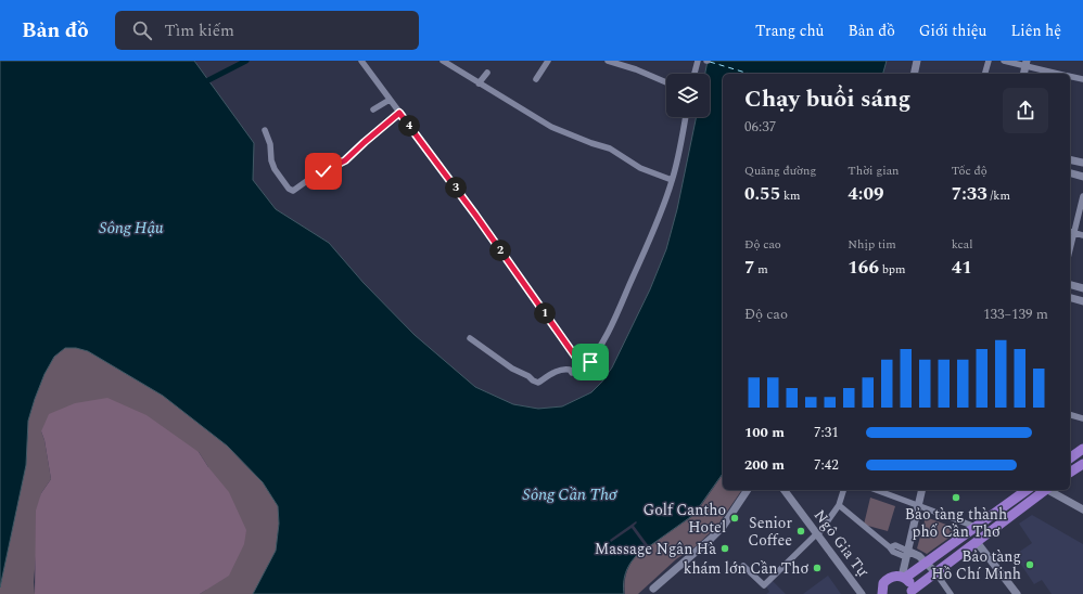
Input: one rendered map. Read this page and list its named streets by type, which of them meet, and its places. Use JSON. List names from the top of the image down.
{
  "streets": {
    "street": ["Ngô Gia Tự"]
  },
  "water": ["Sông Hậu", "Sông Cần Thơ"],
  "places": [
    "Bảo tàng thành phố Cần Thơ",
    "Golf Cantho Hotel",
    "Senior Coffee",
    "Massage Ngân Hà",
    "Bảo tàng Hồ Chí Minh",
    "khám lớn Cần Thơ"
  ],
  "page": {
    "header": "Bản đồ",
    "search": "Tìm kiếm",
    "nav": [
      "Trang chủ",
      "Bản đồ",
      "Giới thiệu",
      "Liên hệ"
    ],
    "heading": ["Chạy buổi sáng", "06:37"],
    "pins": [
      "4",
      "3",
      "2",
      "1"
    ],
    "stats": [
      ["Quãng đường", "0.55 km"],
      ["Thời gian", "4:09"],
      ["Tốc độ", "7:33 /km"],
      ["Độ cao", "7 m"],
      ["Nhịp tim", "166 bpm"],
      ["kcal", "41"]
    ],
    "chart": ["Độ cao", "133–139 m"],
    "list": [
      {
        "name": "100 m",
        "note": "7:31"
      },
      {
        "name": "200 m",
        "note": "7:42"
      }
    ]
  }
}
